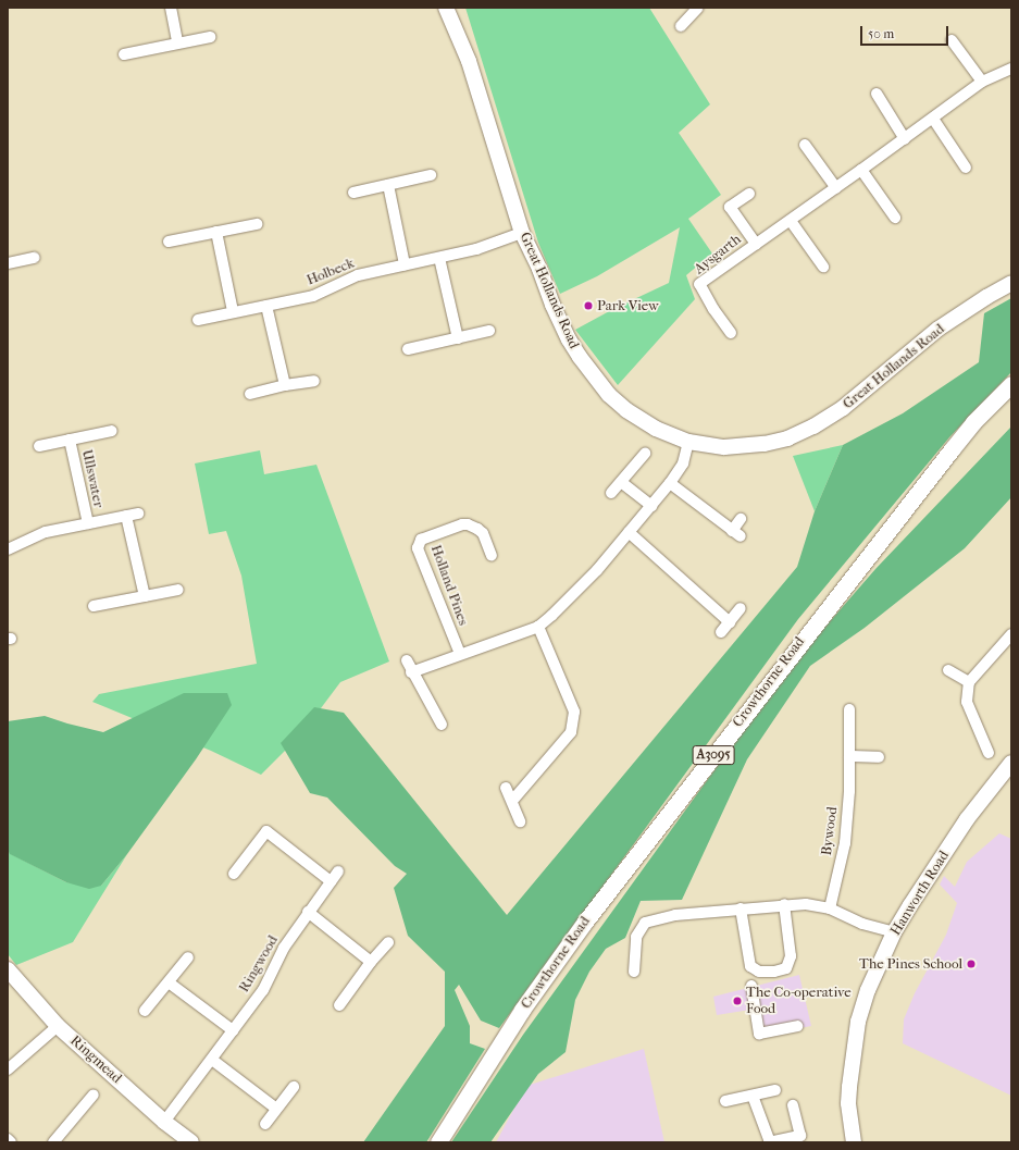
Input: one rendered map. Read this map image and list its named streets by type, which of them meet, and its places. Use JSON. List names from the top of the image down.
{
  "streets": {
    "main road": ["Crowthorne Road", "A3095"],
    "street": [
      "Aysgarth",
      "Holbeck",
      "Great Hollands Road",
      "Ullswater",
      "Holland Pines",
      "Bywood",
      "Hanworth Road",
      "Ringwood",
      "Ringmead"
    ]
  },
  "crossings": [
    ["Holbeck", "Great Hollands Road"],
    ["Ringwood", "Ringmead"]
  ],
  "places": ["Park View", "The Pines School", "The Co-operative Food"],
  "scale_bar": "50 m"
}
